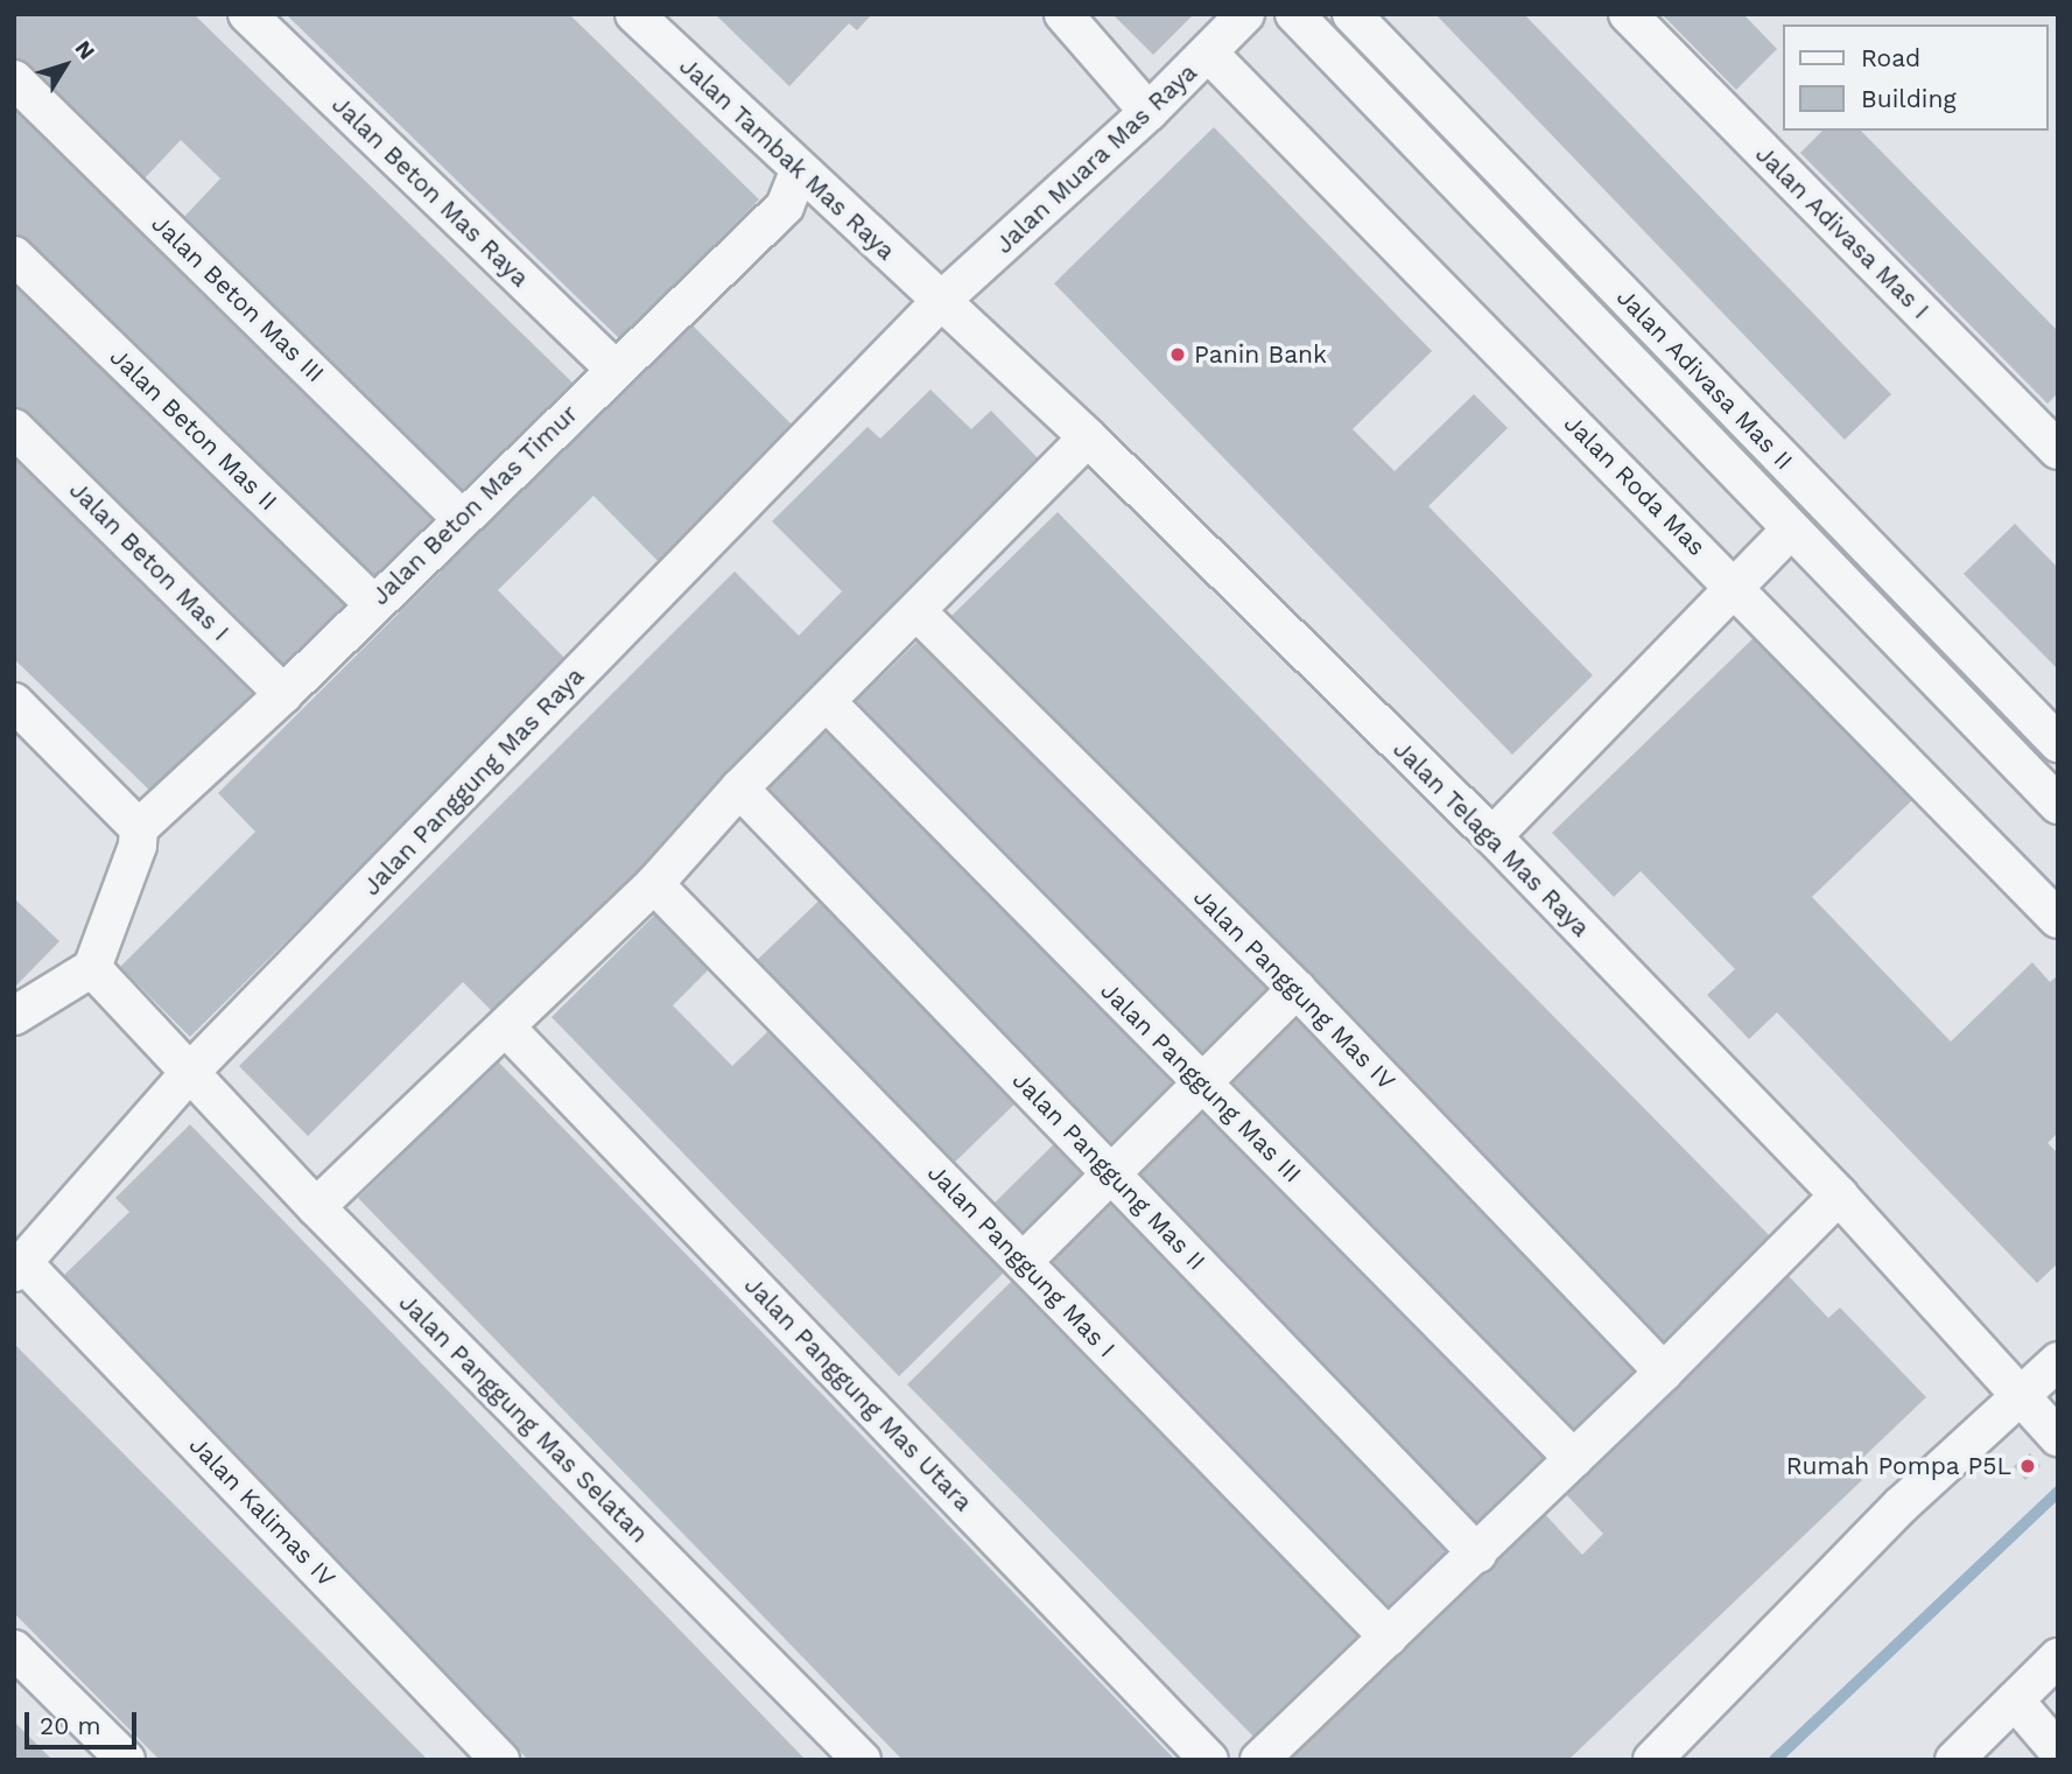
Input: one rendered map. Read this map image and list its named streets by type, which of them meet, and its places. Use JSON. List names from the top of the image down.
{
  "streets": {
    "street": [
      "Jalan Tambak Mas Raya",
      "Jalan Muara Mas Raya",
      "Jalan Beton Mas Raya",
      "Jalan Adivasa Mas I",
      "Jalan Beton Mas III",
      "Jalan Adivasa Mas II",
      "Jalan Beton Mas II",
      "Jalan Roda Mas",
      "Jalan Beton Mas Timur",
      "Jalan Beton Mas I",
      "Jalan Panggung Mas Raya",
      "Jalan Telaga Mas Raya",
      "Jalan Panggung Mas IV",
      "Jalan Panggung Mas III",
      "Jalan Panggung Mas II",
      "Jalan Panggung Mas I",
      "Jalan Panggung Mas Utara",
      "Jalan Panggung Mas Selatan",
      "Jalan Kalimas IV"
    ]
  },
  "crossings": [
    ["Jalan Tambak Mas Raya", "Jalan Muara Mas Raya"],
    ["Jalan Tambak Mas Raya", "Jalan Beton Mas Timur"],
    ["Jalan Tambak Mas Raya", "Jalan Panggung Mas Raya"],
    ["Jalan Tambak Mas Raya", "Jalan Telaga Mas Raya"],
    ["Jalan Muara Mas Raya", "Jalan Roda Mas"],
    ["Jalan Muara Mas Raya", "Jalan Panggung Mas Raya"],
    ["Jalan Muara Mas Raya", "Jalan Telaga Mas Raya"],
    ["Jalan Beton Mas Raya", "Jalan Beton Mas Timur"],
    ["Jalan Beton Mas III", "Jalan Beton Mas Timur"],
    ["Jalan Beton Mas II", "Jalan Beton Mas Timur"],
    ["Jalan Beton Mas Timur", "Jalan Beton Mas I"],
    ["Jalan Panggung Mas Raya", "Jalan Telaga Mas Raya"],
    ["Jalan Panggung Mas Raya", "Jalan Panggung Mas Selatan"],
    ["Jalan Panggung Mas Raya", "Jalan Kalimas IV"]
  ],
  "places": ["Panin Bank", "Rumah Pompa P5L"],
  "legend": ["Road", "Building"],
  "scale_bar": "20 m",
  "north": "top right"
}
